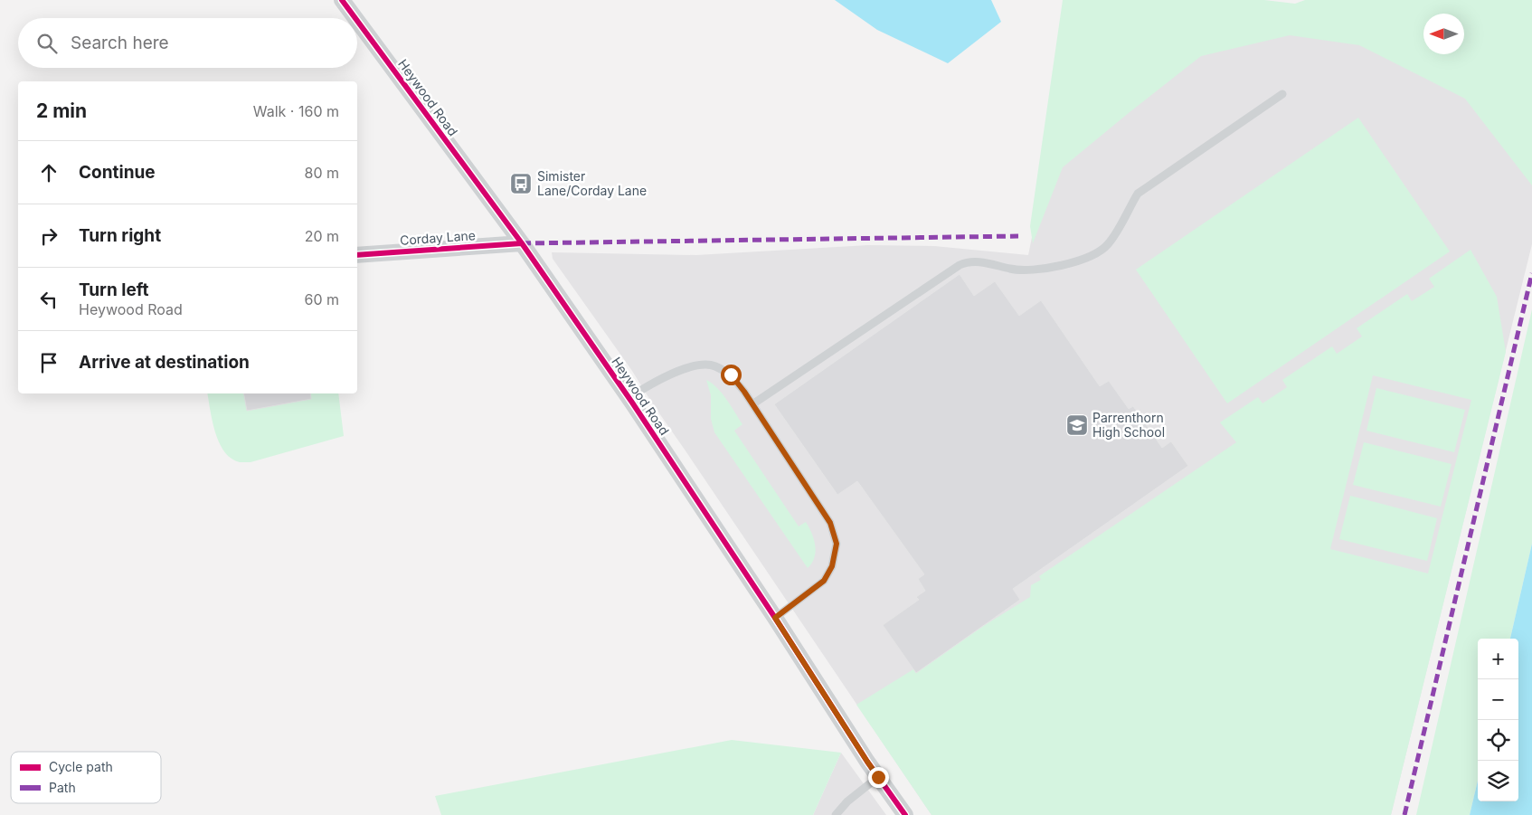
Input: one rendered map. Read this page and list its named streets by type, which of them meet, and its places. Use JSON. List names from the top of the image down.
{
  "streets": {
    "street": ["Heywood Road", "Corday Lane"]
  },
  "crossings": [
    ["Heywood Road", "Corday Lane"]
  ],
  "places": {
    "bus stop": ["Simister Lane/Corday Lane"],
    "school or university": ["Parrenthorn High School"]
  },
  "legend": ["Cycle path", "Path"],
  "north": "left",
  "page": {
    "search": "Search here",
    "heading": ["2 min", "Walk · 160 m"],
    "list": [
      ["Continue", "80 m"],
      ["Turn right", "20 m"],
      ["Turn left", "Heywood Road", "60 m"],
      "Arrive at destination"
    ],
    "map_buttons": ["+", "−"]
  }
}
